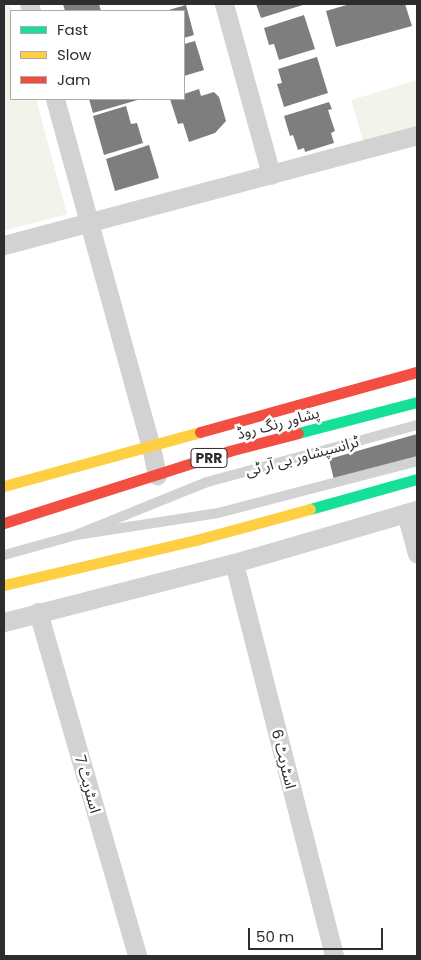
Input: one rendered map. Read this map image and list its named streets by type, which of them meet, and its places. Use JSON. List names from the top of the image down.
{
  "streets": {
    "main road": ["پشاور رنگ روڈ", "PRR"],
    "street": ["اسٹریٹ 6", "اسٹریٹ 7"],
    "lane": ["ٹرانسپشاور بی آر ٹی"]
  },
  "legend": ["Fast", "Slow", "Jam"],
  "scale_bar": "50 m"
}
